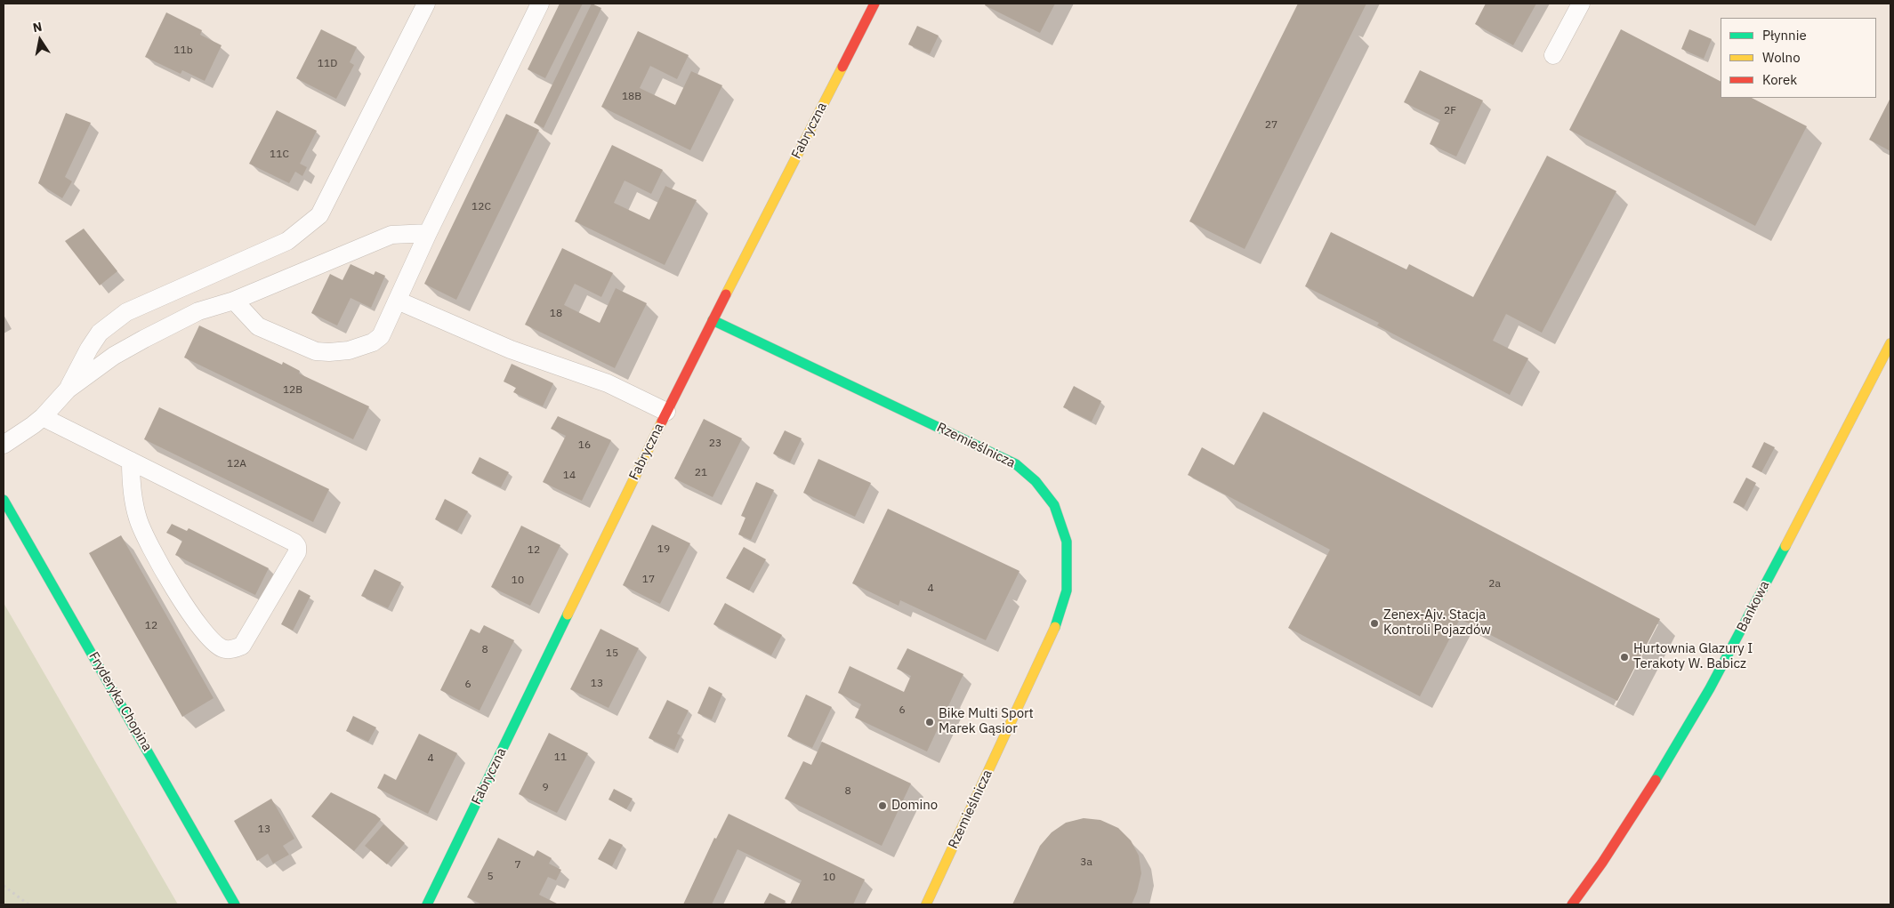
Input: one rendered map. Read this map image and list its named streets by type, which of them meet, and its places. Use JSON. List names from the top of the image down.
{
  "streets": {
    "street": [
      "Fabryczna",
      "Rzemieślnicza",
      "Bankowa",
      "Fryderyka Chopina"
    ]
  },
  "crossings": [
    ["Fabryczna", "Rzemieślnicza"]
  ],
  "places": [
    "Zenex-Ajv. Stacja Kontroli Pojazdów",
    "Hurtownia Glazury I Terakoty W. Babicz",
    "Bike Multi Sport Marek Gąsior",
    "Domino"
  ],
  "house_numbers": [
    "11b",
    "11D",
    "18B",
    "2F",
    "27",
    "11C",
    "12C",
    "18",
    "12B",
    "23",
    "16",
    "12A",
    "21",
    "14",
    "19",
    "12",
    "17",
    "10",
    "2a",
    "4",
    "12",
    "8",
    "15",
    "13",
    "6",
    "6",
    "11",
    "4",
    "9",
    "8",
    "13",
    "3a",
    "7",
    "5",
    "10"
  ],
  "legend": ["Płynnie", "Wolno", "Korek"],
  "north": "top"
}
